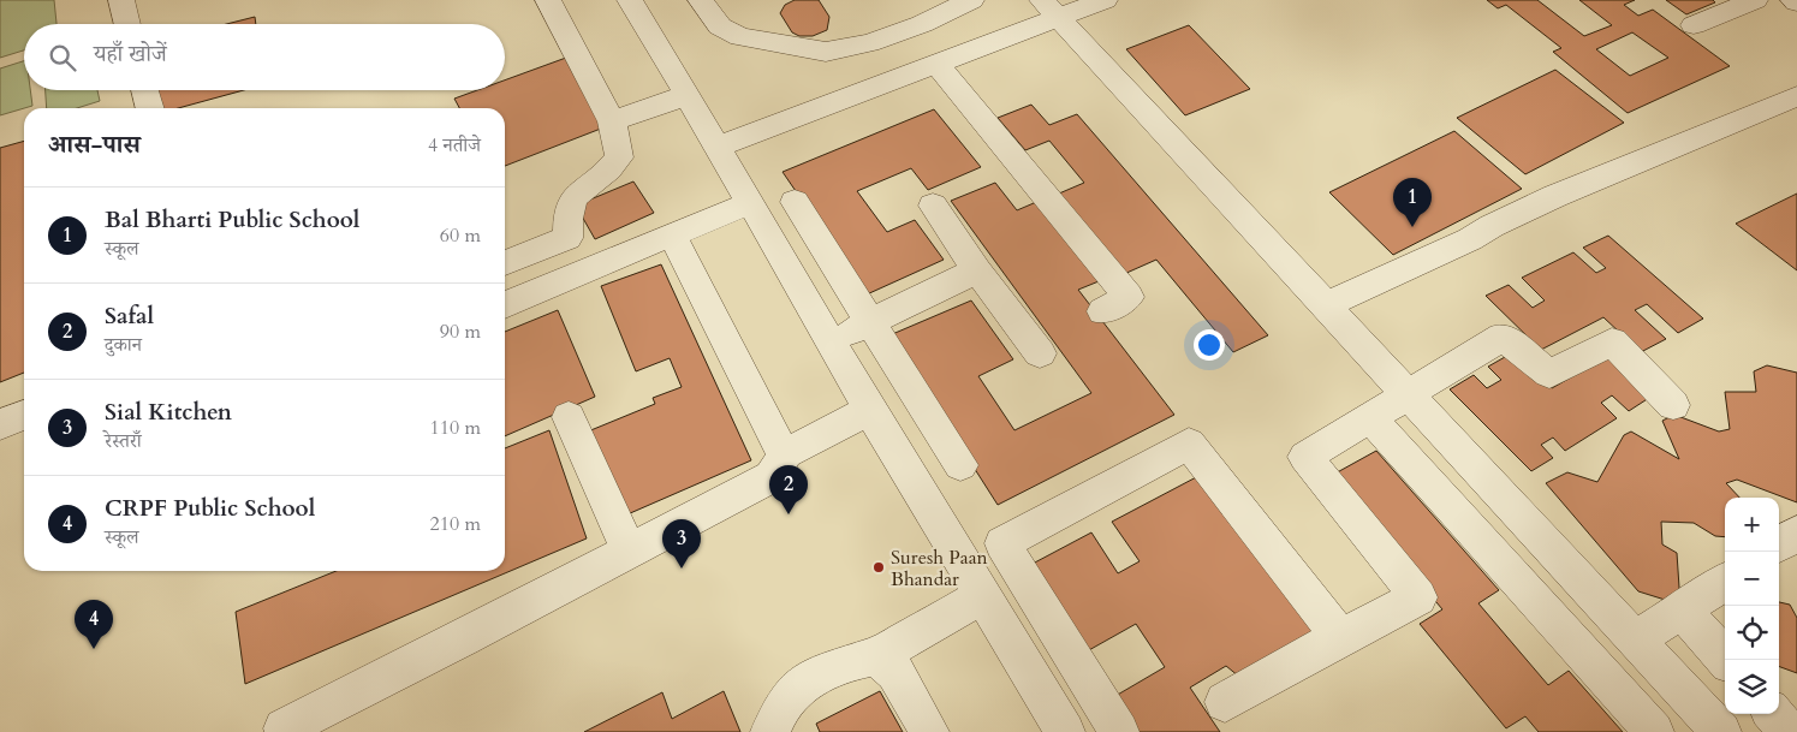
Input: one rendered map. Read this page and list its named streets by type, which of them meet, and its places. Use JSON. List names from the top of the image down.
{
  "places": ["Suresh Paan Bhandar"],
  "page": {
    "search": "यहाँ खोजें",
    "heading": ["आस-पास", "4 नतीजे"],
    "pins": [
      "1",
      "2",
      "3",
      "4"
    ],
    "list": [
      {
        "mark": "1",
        "name": "Bal Bharti Public School",
        "note": "स्कूल",
        "value": "60 m"
      },
      {
        "mark": "2",
        "name": "Safal",
        "note": "दुकान",
        "value": "90 m"
      },
      {
        "mark": "3",
        "name": "Sial Kitchen",
        "note": "रेस्तराँ",
        "value": "110 m"
      },
      {
        "mark": "4",
        "name": "CRPF Public School",
        "note": "स्कूल",
        "value": "210 m"
      }
    ],
    "map_buttons": ["+", "−"]
  }
}
